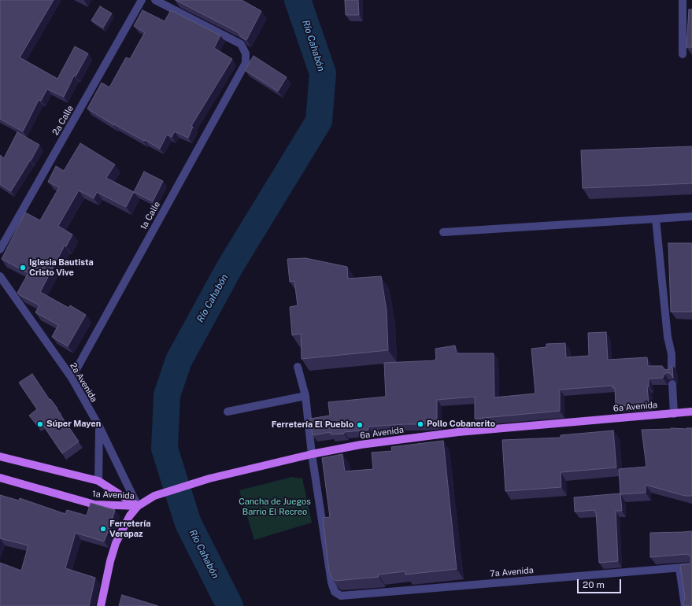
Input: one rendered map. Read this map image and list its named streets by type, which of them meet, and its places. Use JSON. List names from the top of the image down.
{
  "streets": {
    "main road": ["6a Avenida", "1a Avenida"],
    "street": [
      "2a Calle",
      "1a Calle",
      "2a Avenida",
      "7a Avenida"
    ]
  },
  "crossings": [
    ["1a Calle", "2a Avenida"],
    ["2a Avenida", "6a Avenida"],
    ["2a Avenida", "1a Avenida"],
    ["6a Avenida", "1a Avenida"],
    ["6a Avenida", "7a Avenida"]
  ],
  "water": ["Río Cahabón"],
  "parks": ["Cancha de Juegos Barrio El Recreo"],
  "places": [
    "Iglesia Bautista Cristo Vive",
    "Súper Mayen",
    "Pollo Cobanerito",
    "Ferretería El Pueblo",
    "Ferretería Verapaz"
  ],
  "scale_bar": "20 m"
}
